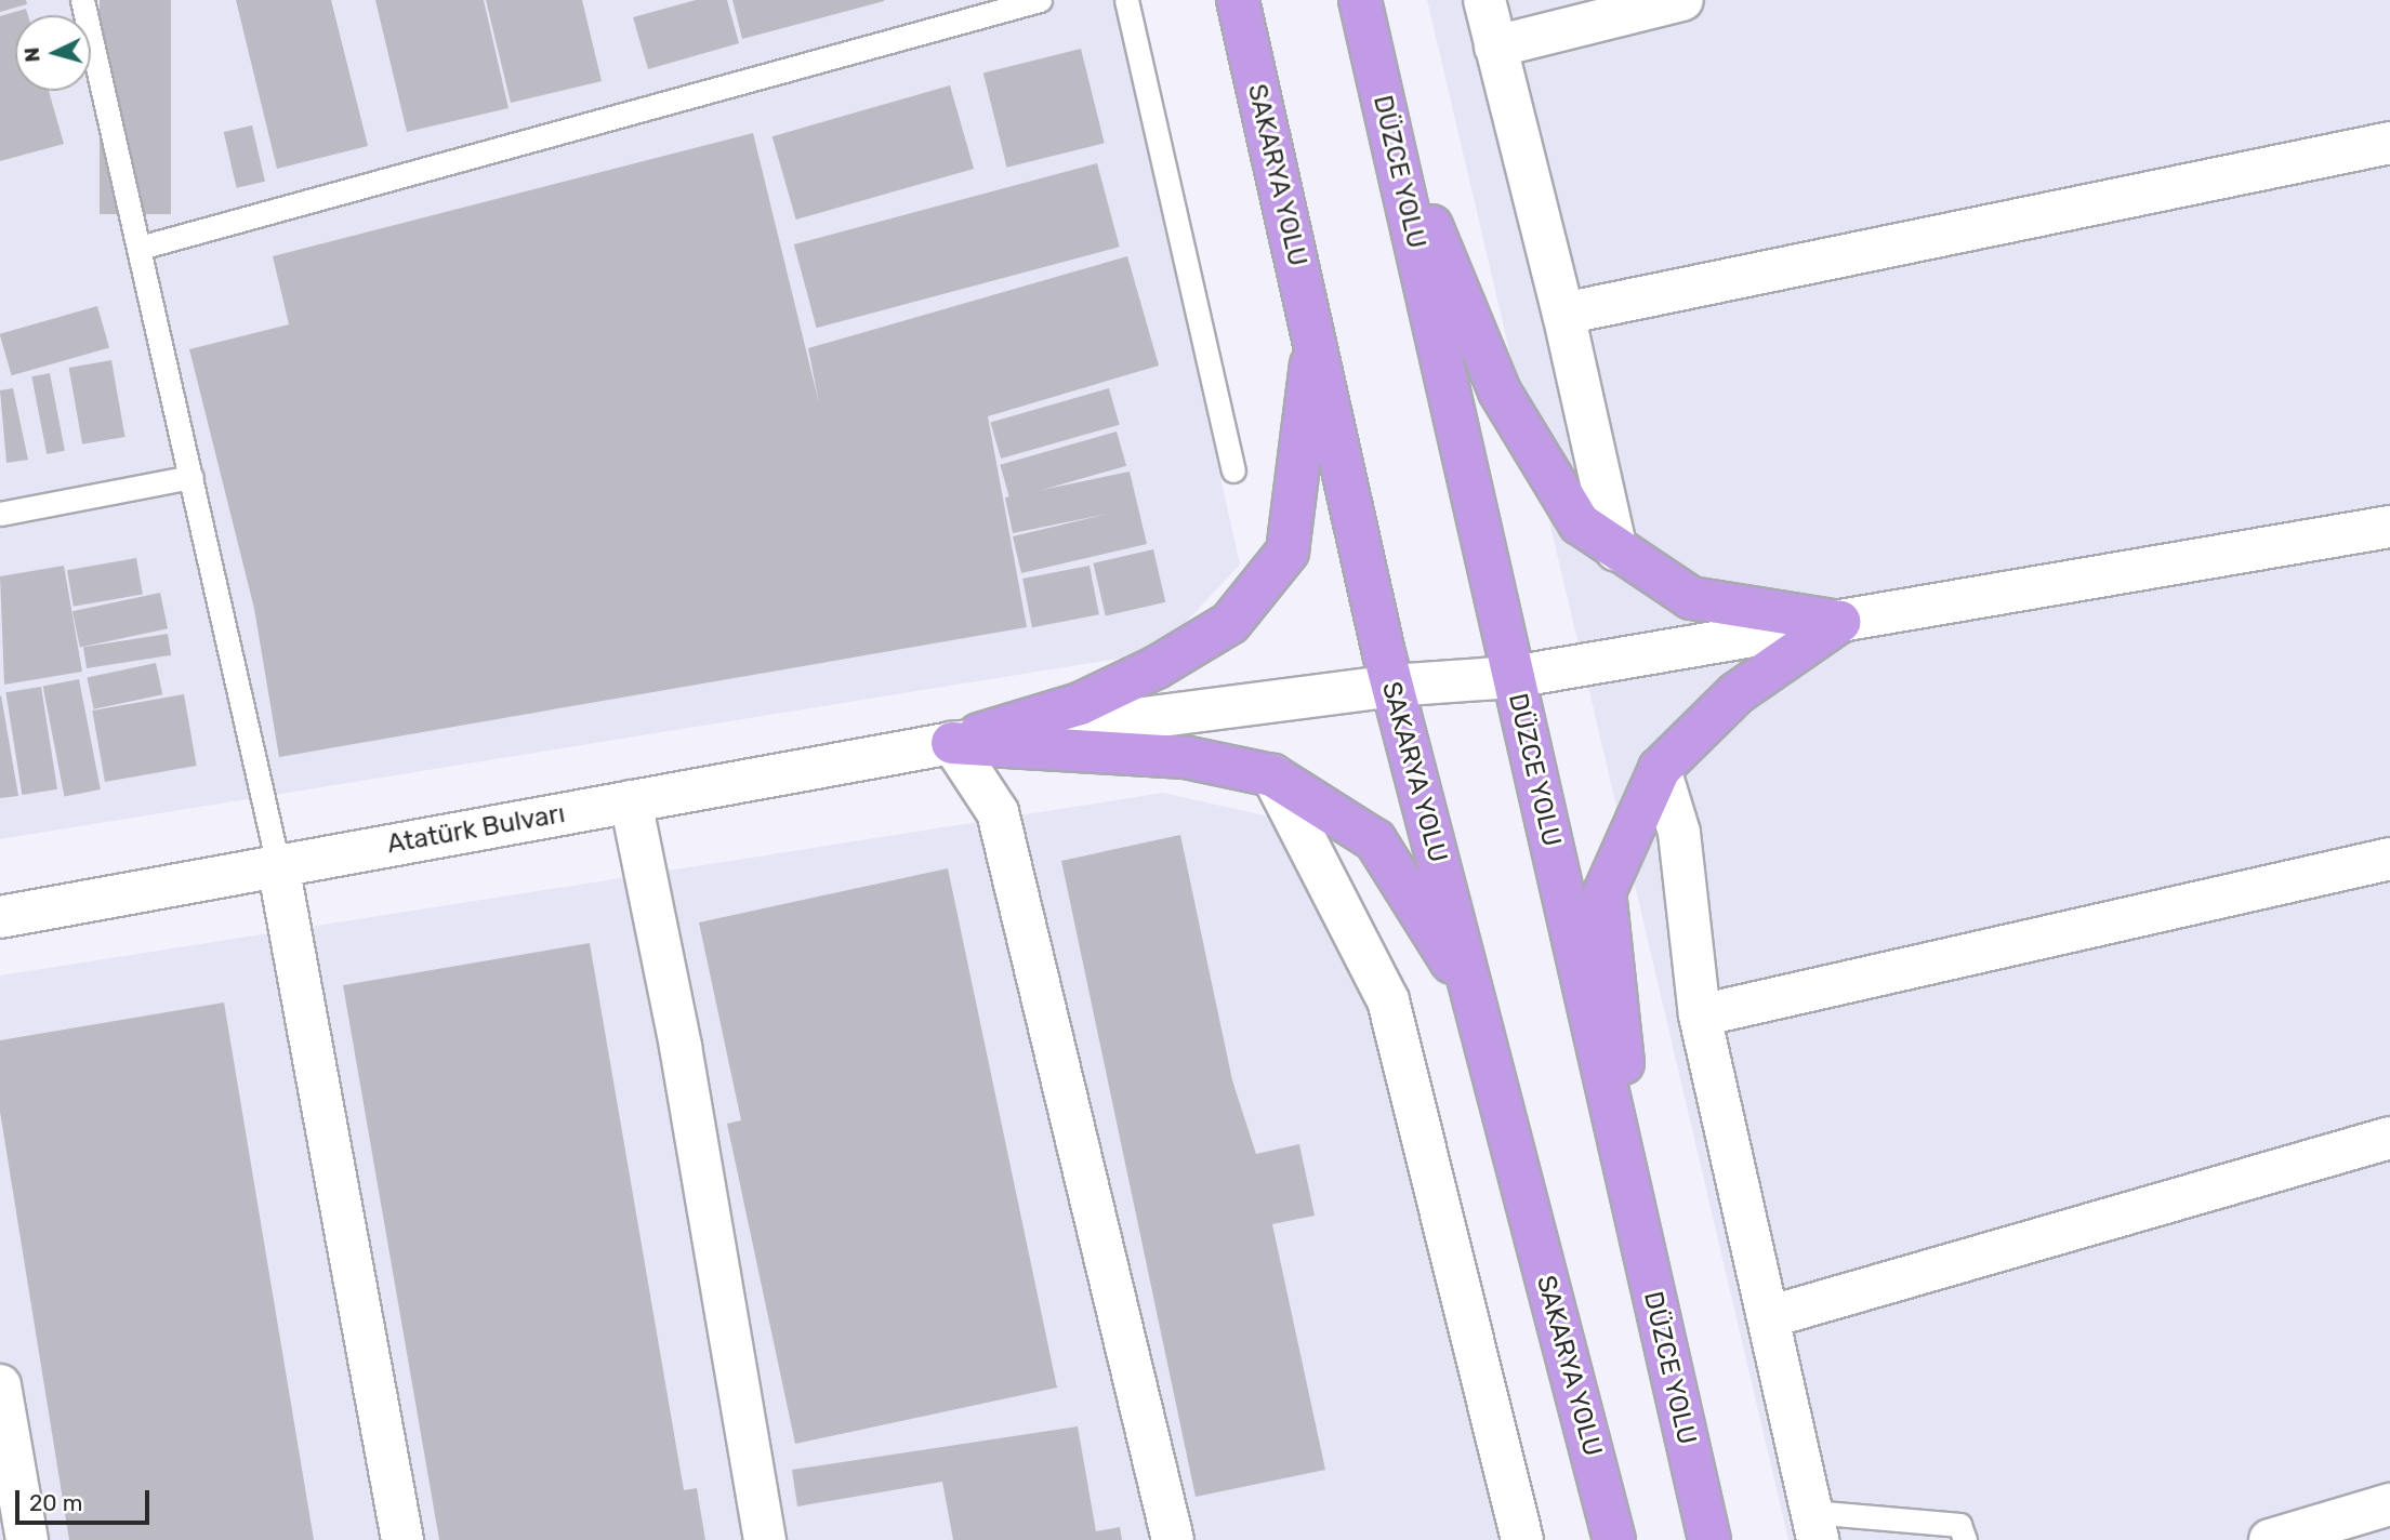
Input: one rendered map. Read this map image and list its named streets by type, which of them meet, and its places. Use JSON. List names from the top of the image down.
{
  "streets": {
    "highway": ["DÜZCE YOLU", "SAKARYA YOLU"],
    "street": ["Atatürk Bulvarı"]
  },
  "crossings": [
    ["DÜZCE YOLU", "Atatürk Bulvarı"],
    ["SAKARYA YOLU", "Atatürk Bulvarı"]
  ],
  "scale_bar": "20 m",
  "north": "left"
}
